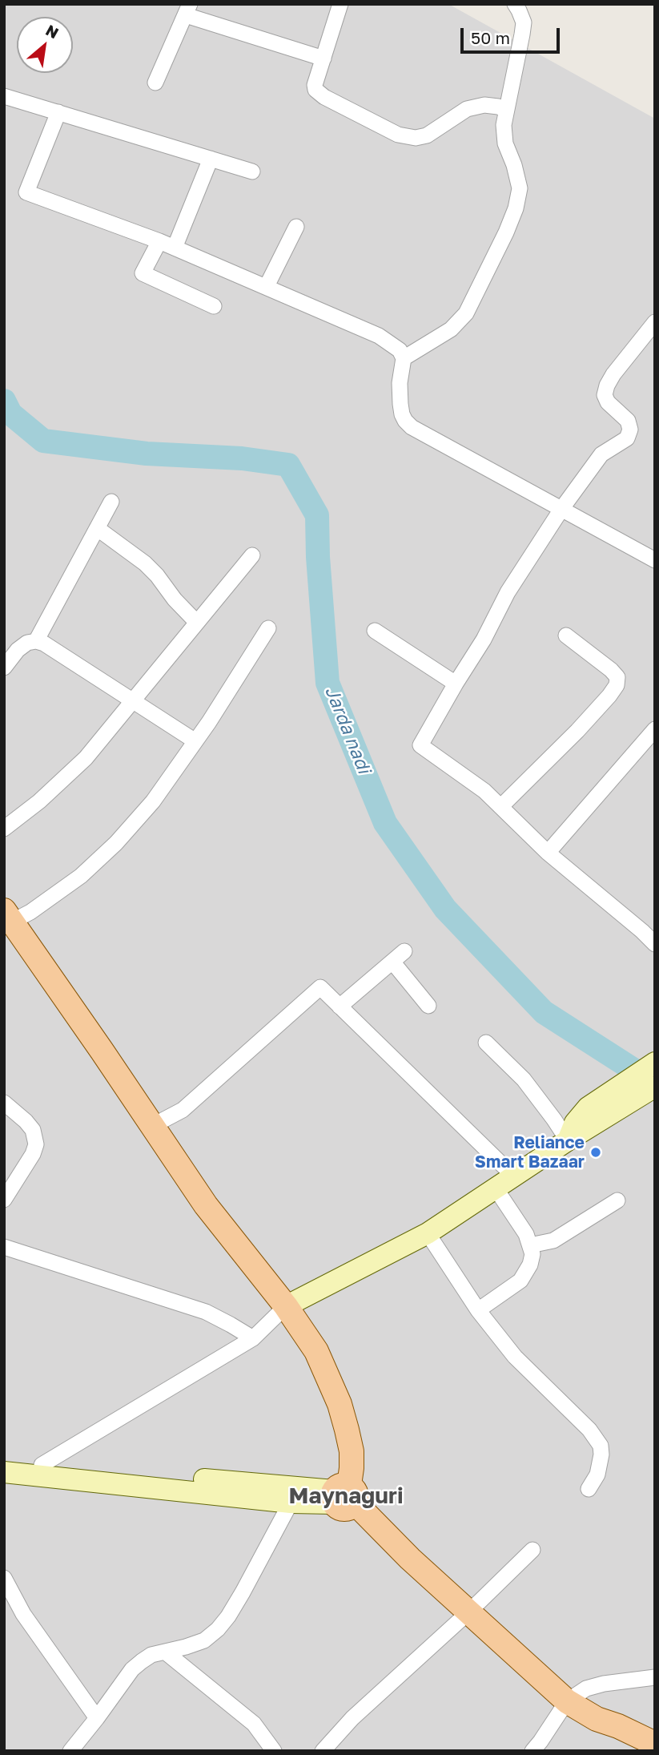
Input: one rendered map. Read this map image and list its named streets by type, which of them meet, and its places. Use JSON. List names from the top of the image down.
{
  "districts": ["Maynaguri"],
  "water": ["Jarda nadi"],
  "places": ["Reliance Smart Bazaar"],
  "scale_bar": "50 m",
  "north": "top right"
}
